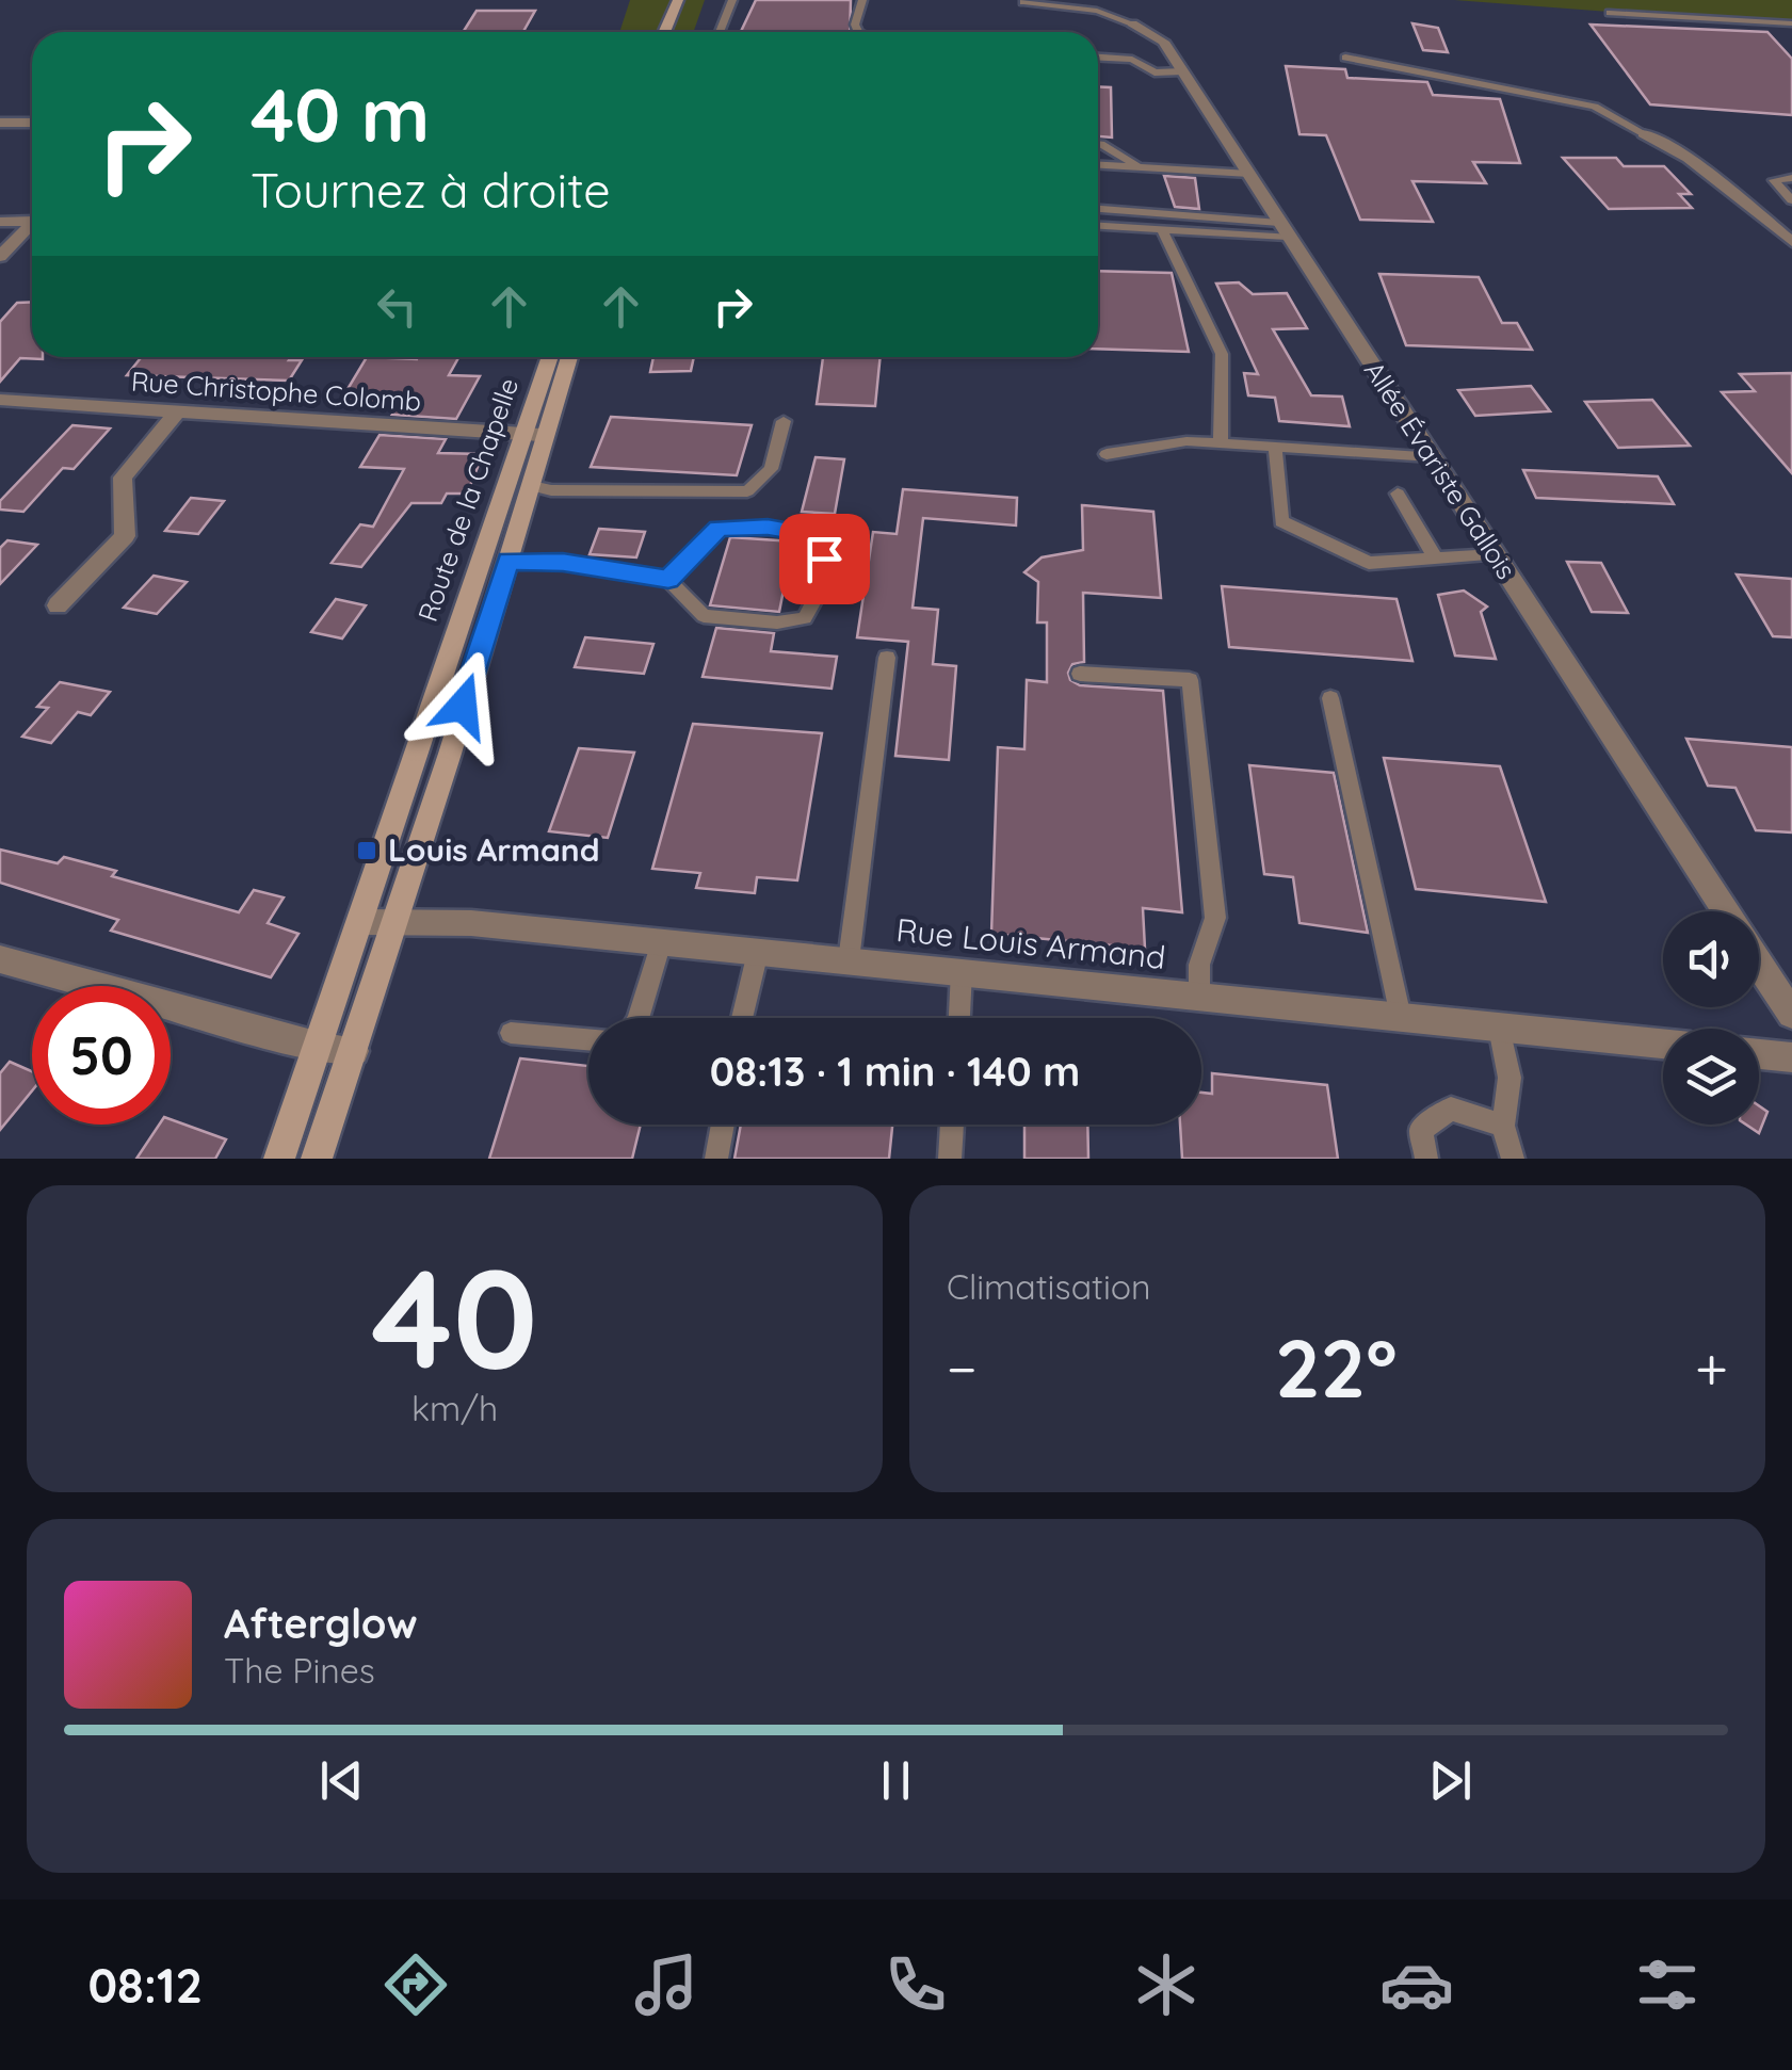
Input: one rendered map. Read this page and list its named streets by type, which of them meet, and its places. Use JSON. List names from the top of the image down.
{
  "streets": {
    "main road": ["Route de la Chapelle"],
    "street": ["Rue Christophe Colomb", "Allée Évariste Gallois", "Rue Louis Armand"]
  },
  "crossings": [
    ["Rue Christophe Colomb", "Route de la Chapelle"],
    ["Route de la Chapelle", "Rue Louis Armand"]
  ],
  "places": {
    "transit": ["Louis Armand"]
  },
  "page": {
    "turn": ["40 m", "Tournez à droite"],
    "limit": "50",
    "trip": "08:13 · 1 min · 140 m",
    "tile": [
      ["40", "km/h"],
      "Climatisation"
    ],
    "heat": ["−", "22°", "+"],
    "song": ["Afterglow", "The Pines"],
    "tabs": "08:12"
  }
}
